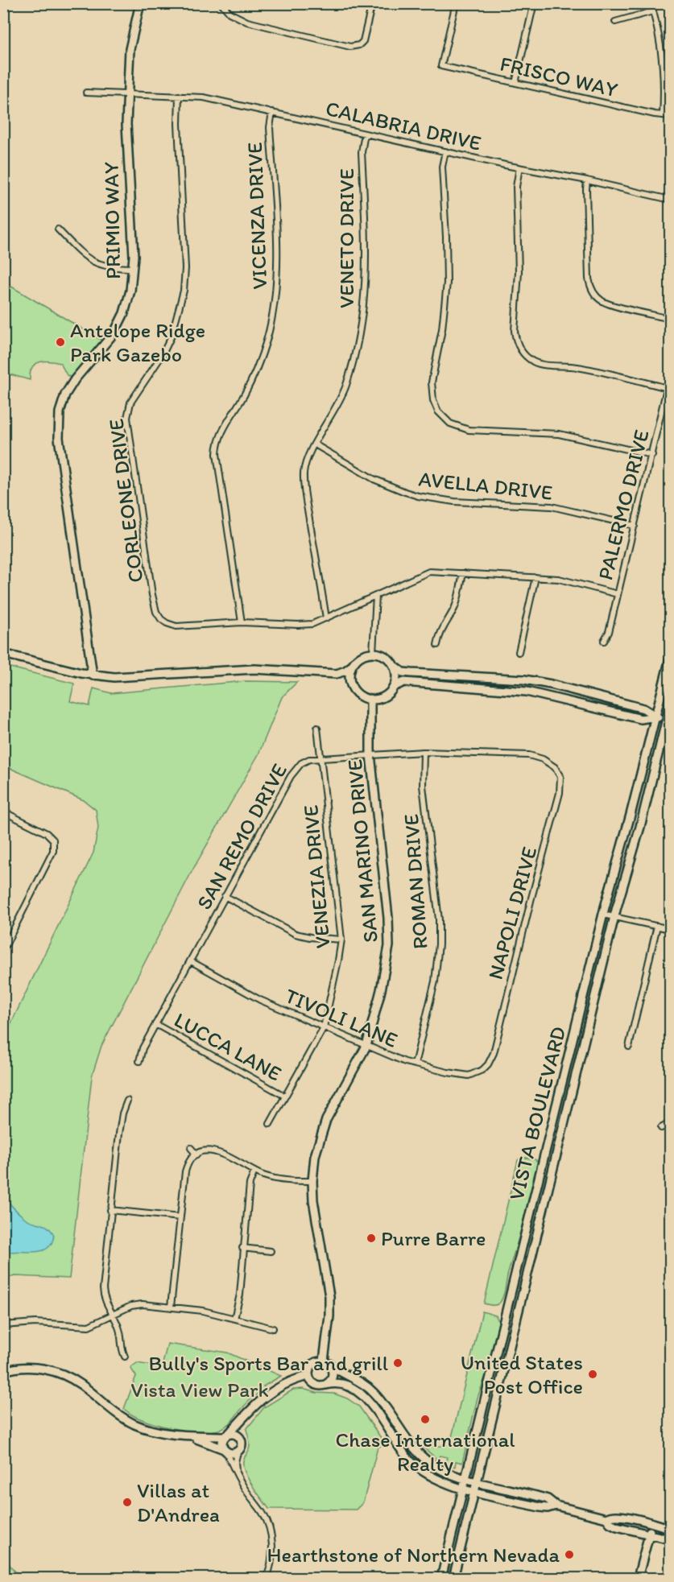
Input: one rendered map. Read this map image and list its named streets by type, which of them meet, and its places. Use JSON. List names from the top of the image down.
{
  "streets": {
    "street": [
      "FRISCO WAY",
      "CALABRIA DRIVE",
      "VICENZA DRIVE",
      "PRIMIO WAY",
      "VENETO DRIVE",
      "AVELLA DRIVE",
      "CORLEONE DRIVE",
      "PALERMO DRIVE",
      "SAN REMO DRIVE",
      "SAN MARINO DRIVE",
      "VENEZIA DRIVE",
      "ROMAN DRIVE",
      "NAPOLI DRIVE",
      "TIVOLI LANE",
      "LUCCA LANE",
      "VISTA BOULEVARD"
    ]
  },
  "crossings": [
    ["CALABRIA DRIVE", "VICENZA DRIVE"],
    ["CALABRIA DRIVE", "PRIMIO WAY"],
    ["CALABRIA DRIVE", "VENETO DRIVE"],
    ["CALABRIA DRIVE", "CORLEONE DRIVE"],
    ["VICENZA DRIVE", "CORLEONE DRIVE"],
    ["VENETO DRIVE", "AVELLA DRIVE"],
    ["AVELLA DRIVE", "PALERMO DRIVE"],
    ["SAN REMO DRIVE", "SAN MARINO DRIVE"],
    ["SAN REMO DRIVE", "VENEZIA DRIVE"],
    ["SAN REMO DRIVE", "ROMAN DRIVE"],
    ["SAN REMO DRIVE", "NAPOLI DRIVE"],
    ["SAN REMO DRIVE", "TIVOLI LANE"],
    ["SAN REMO DRIVE", "LUCCA LANE"],
    ["SAN MARINO DRIVE", "TIVOLI LANE"],
    ["VENEZIA DRIVE", "TIVOLI LANE"],
    ["VENEZIA DRIVE", "LUCCA LANE"],
    ["ROMAN DRIVE", "TIVOLI LANE"],
    ["NAPOLI DRIVE", "TIVOLI LANE"]
  ],
  "parks": ["Vista View Park"],
  "places": [
    "Antelope Ridge Park Gazebo",
    "Purre Barre",
    "Bully's Sports Bar and grill",
    "United States Post Office",
    "Chase International Realty",
    "Villas at D'Andrea",
    "Hearthstone of Northern Nevada"
  ]
}
